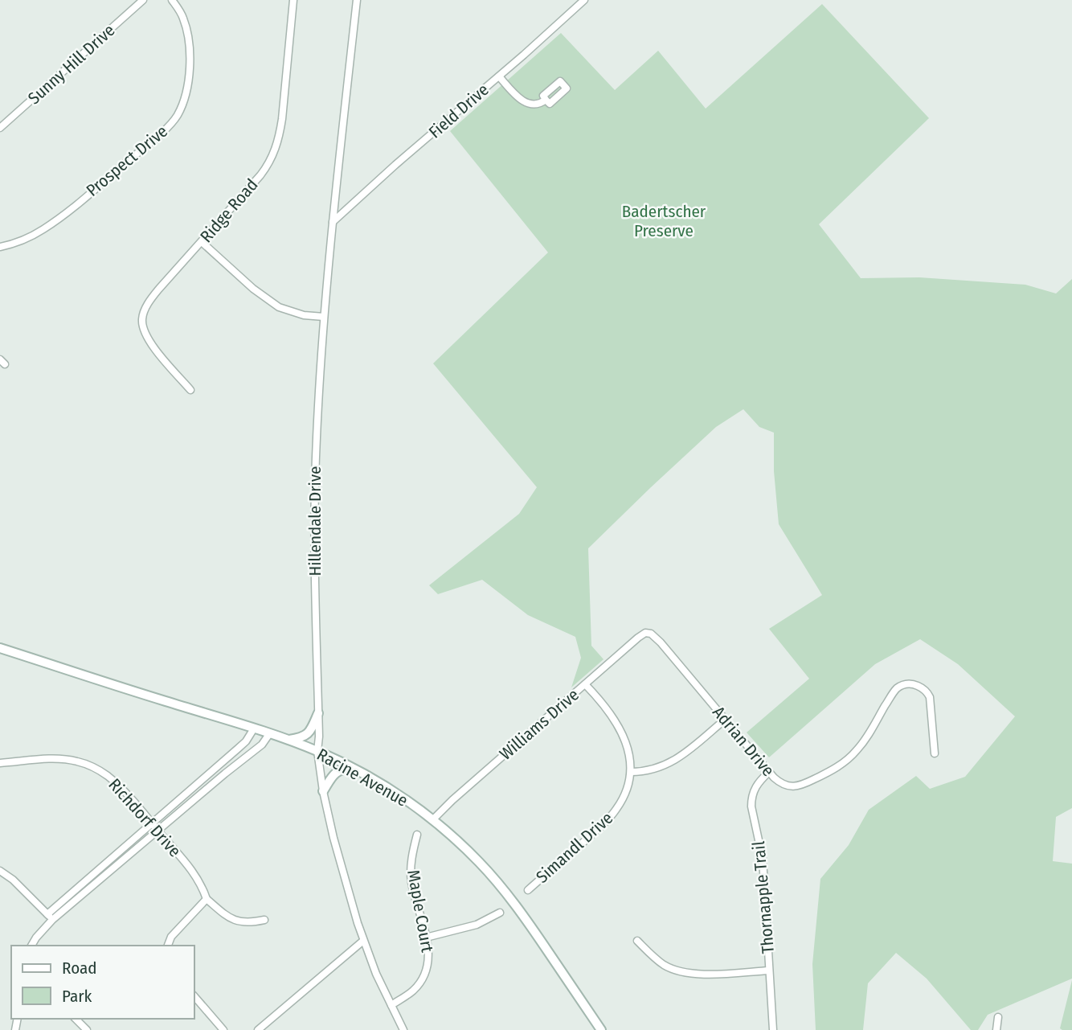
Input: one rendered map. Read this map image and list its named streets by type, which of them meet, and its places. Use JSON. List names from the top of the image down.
{
  "streets": {
    "main road": ["Racine Avenue"],
    "street": [
      "Sunny Hill Drive",
      "Field Drive",
      "Prospect Drive",
      "Ridge Road",
      "Hillendale Drive",
      "Williams Drive",
      "Adrian Drive",
      "Richdorf Drive",
      "Simandl Drive",
      "Thornapple Trail",
      "Maple Court"
    ]
  },
  "crossings": [
    ["Field Drive", "Hillendale Drive"],
    ["Hillendale Drive", "Racine Avenue"],
    ["Hillendale Drive", "Maple Court"],
    ["Williams Drive", "Adrian Drive"],
    ["Williams Drive", "Racine Avenue"],
    ["Williams Drive", "Simandl Drive"],
    ["Adrian Drive", "Thornapple Trail"]
  ],
  "parks": ["Badertscher Preserve"],
  "legend": ["Road", "Park"]
}
